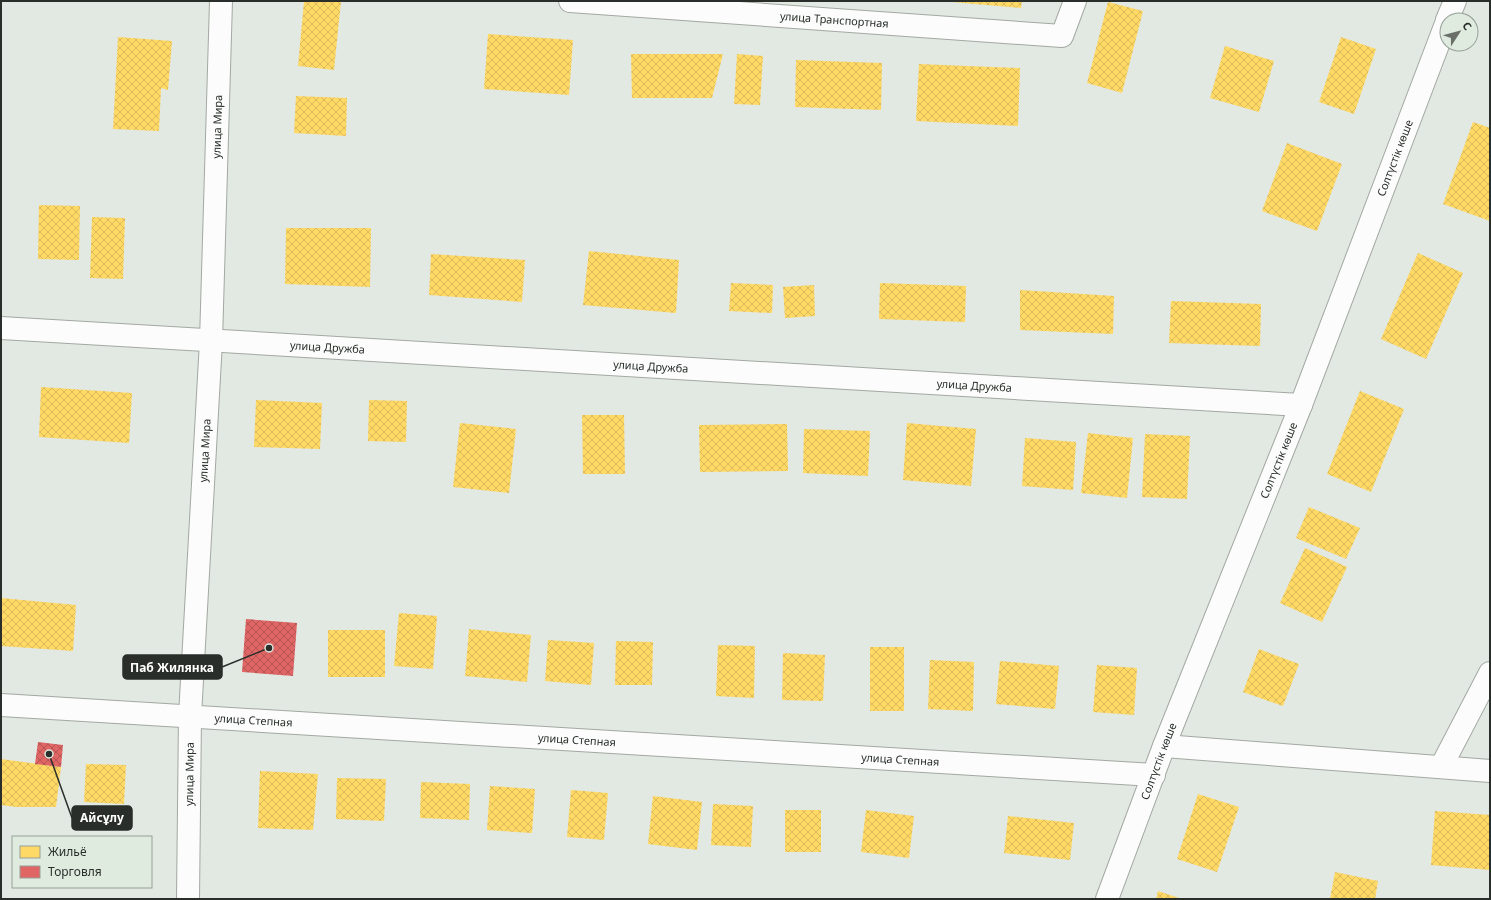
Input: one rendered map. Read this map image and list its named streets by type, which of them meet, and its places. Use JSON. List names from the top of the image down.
{
  "streets": {
    "street": [
      "улица Транспортная",
      "улица Мира",
      "Солтүстік көше",
      "улица Дружба",
      "улица Степная"
    ]
  },
  "crossings": [
    ["улица Мира", "улица Дружба"],
    ["улица Мира", "улица Степная"],
    ["Солтүстік көше", "улица Дружба"],
    ["Солтүстік көше", "улица Степная"]
  ],
  "places": ["Паб Жилянка", "Айсұлу"],
  "legend": ["Жильё", "Торговля"],
  "north": "top right"
}
